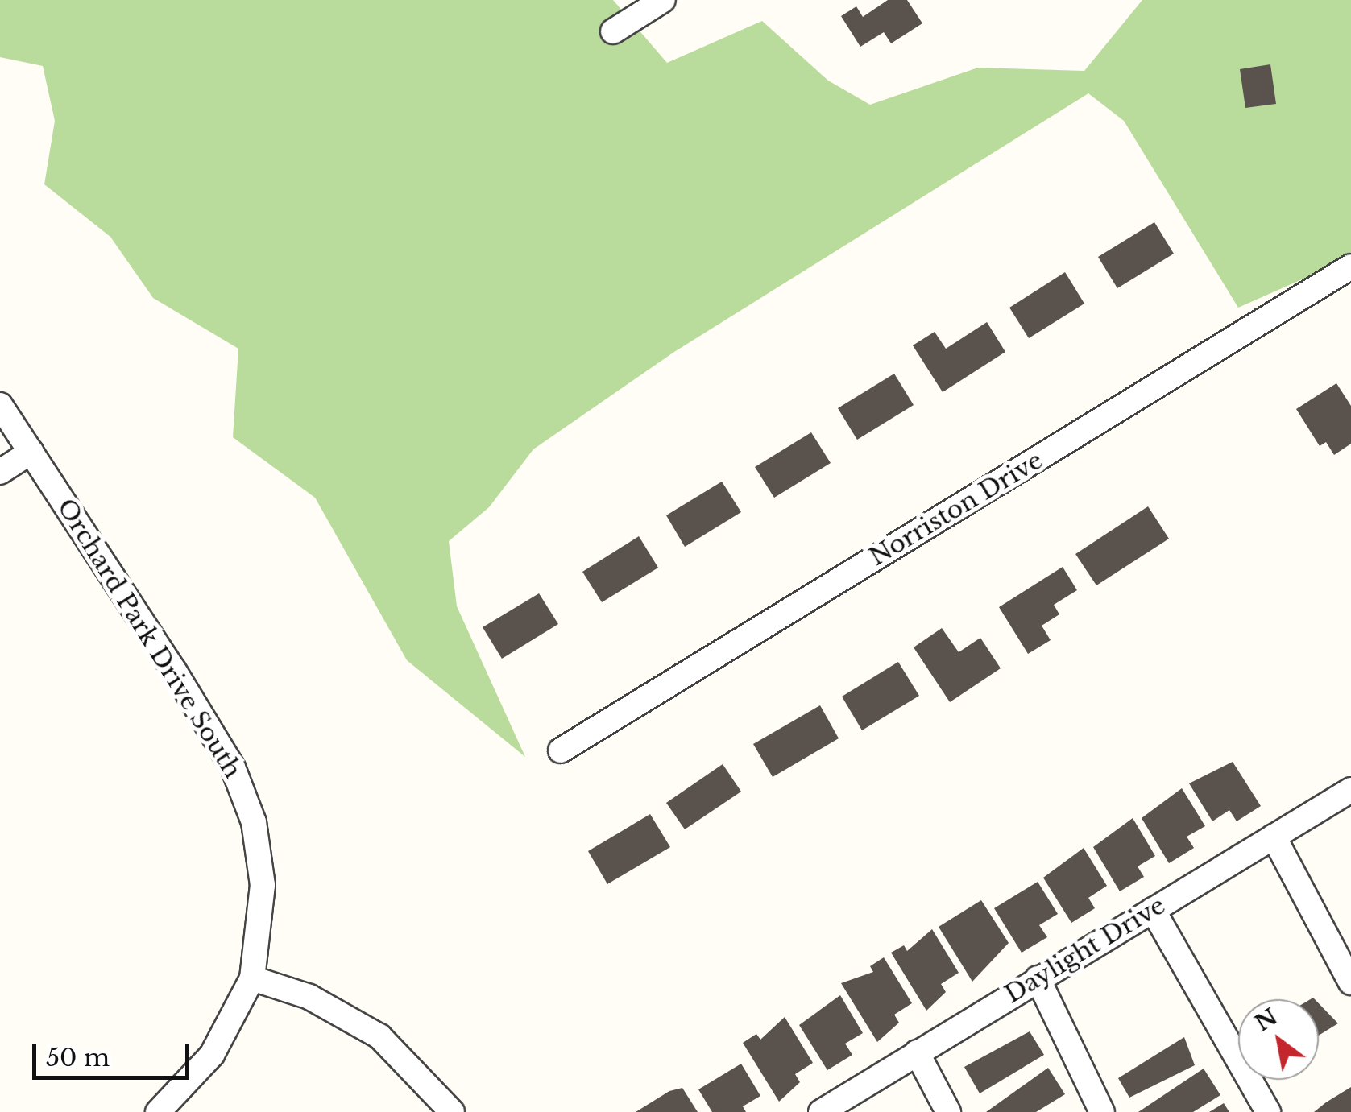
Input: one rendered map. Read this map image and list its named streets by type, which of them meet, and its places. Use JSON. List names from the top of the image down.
{
  "streets": {
    "street": ["Norriston Drive", "Orchard Park Drive South", "Daylight Drive"]
  },
  "scale_bar": "50 m",
  "north": "top left"
}
